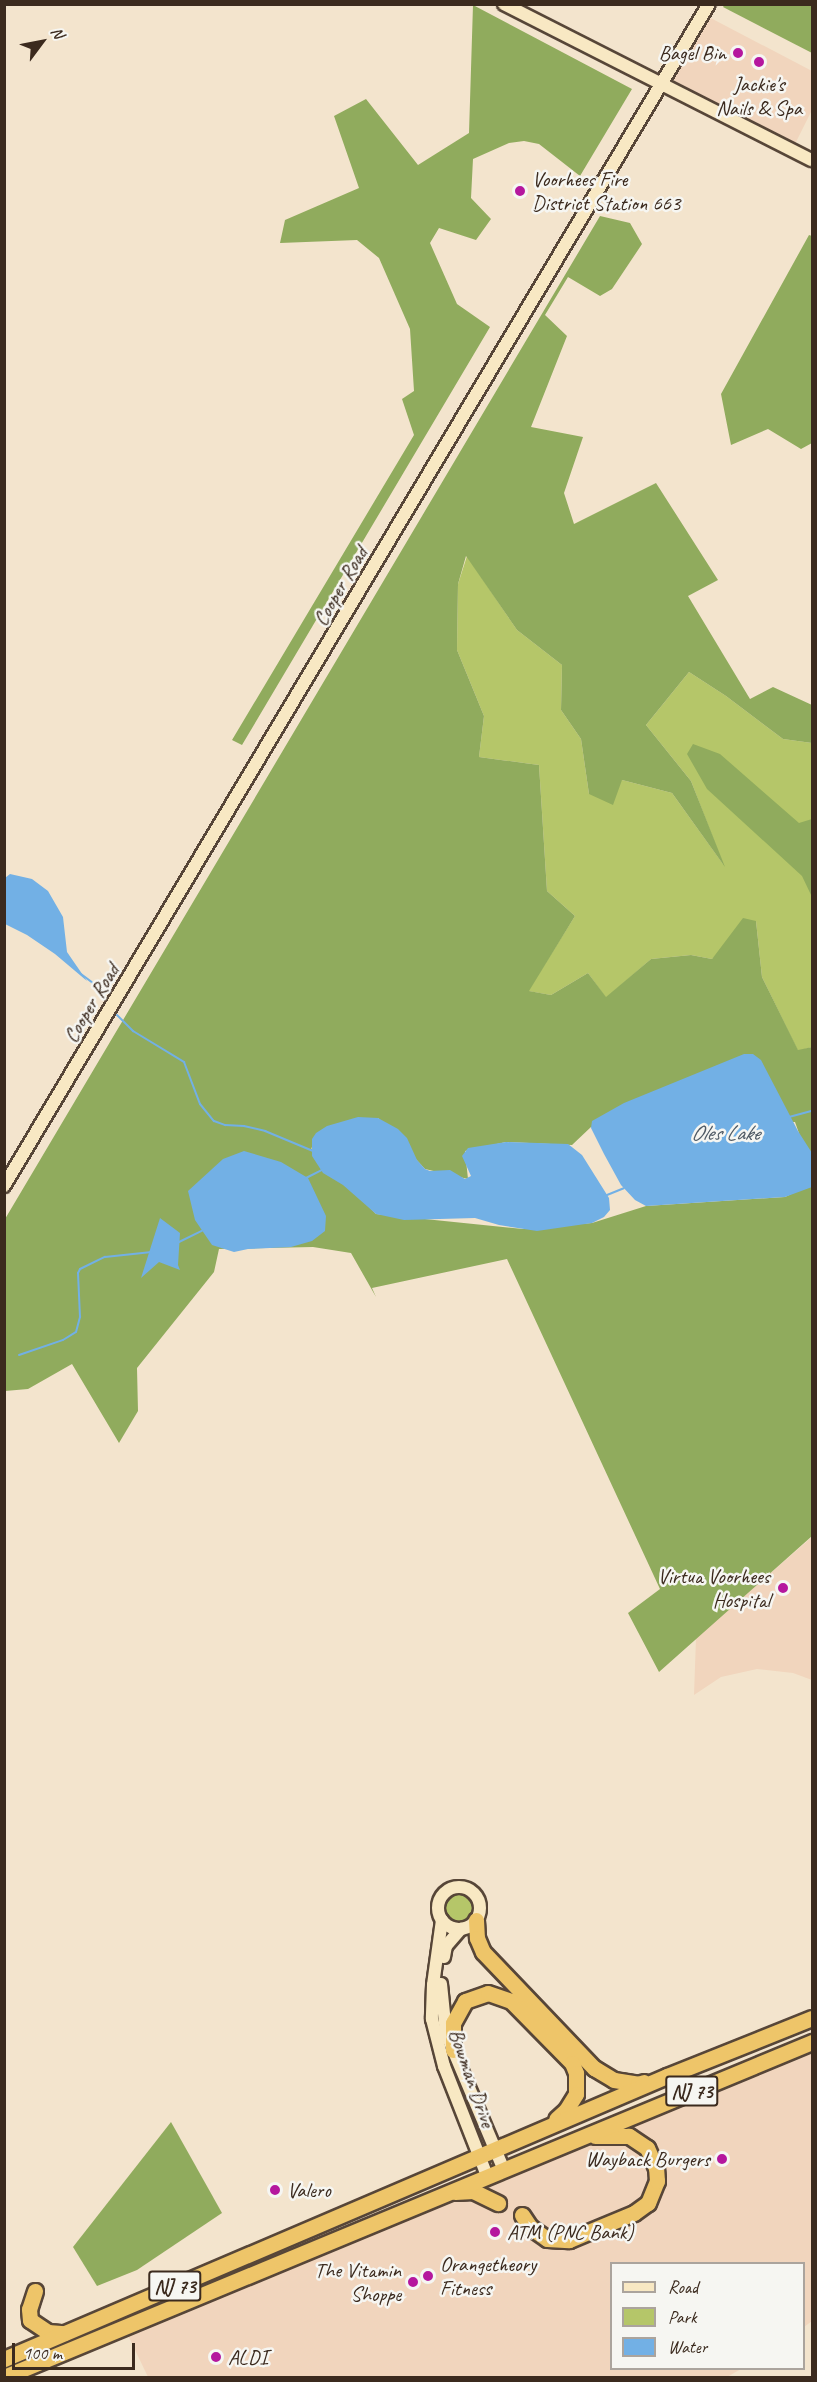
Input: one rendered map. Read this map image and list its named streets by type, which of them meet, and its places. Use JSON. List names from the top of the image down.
{
  "streets": {
    "highway": ["NJ 73"],
    "street": ["Cooper Road", "Bowman Drive"]
  },
  "crossings": [
    ["Bowman Drive", "NJ 73"]
  ],
  "water": ["Oles Lake"],
  "places": [
    "Bagel Bin",
    "Jackie's Nails & Spa",
    "Voorhees Fire District Station 663",
    "Virtua Voorhees Hospital",
    "Wayback Burgers",
    "Valero",
    "ATM (PNC Bank)",
    "Orangetheory Fitness",
    "The Vitamin Shoppe",
    "ALDI"
  ],
  "legend": ["Road", "Park", "Water"],
  "scale_bar": "100 m",
  "north": "top right"
}
